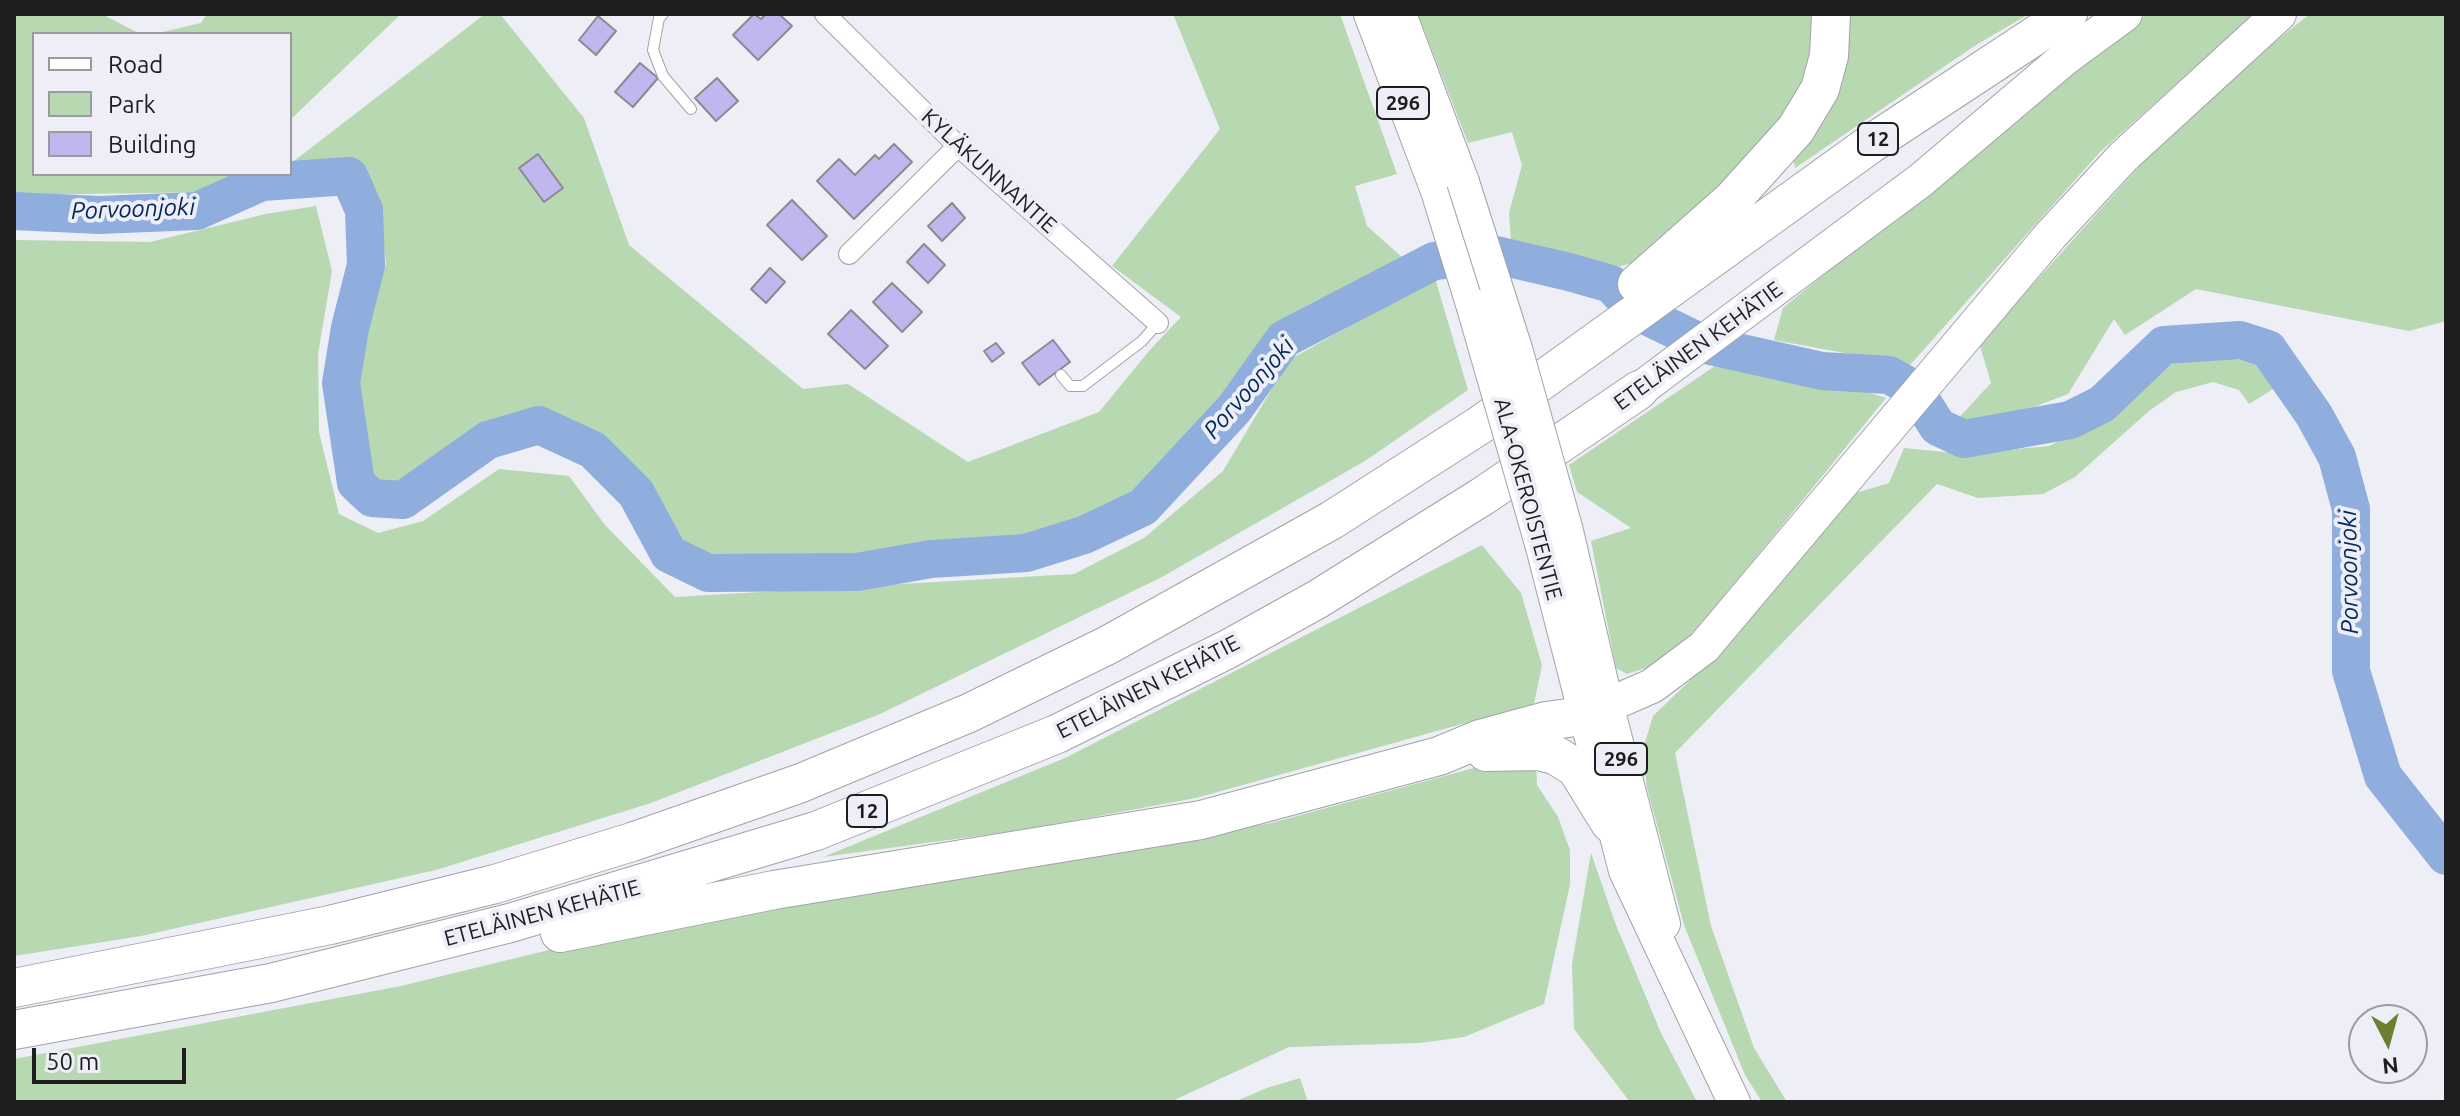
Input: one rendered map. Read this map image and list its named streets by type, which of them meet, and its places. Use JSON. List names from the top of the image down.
{
  "streets": {
    "highway": ["12", "ETELÄINEN KEHÄTIE"],
    "main road": ["296", "ALA-OKEROISTENTIE"],
    "street": ["KYLÄKUNNANTIE"]
  },
  "water": ["Porvoonjoki"],
  "legend": ["Road", "Park", "Building"],
  "scale_bar": "50 m",
  "north": "bottom"
}
